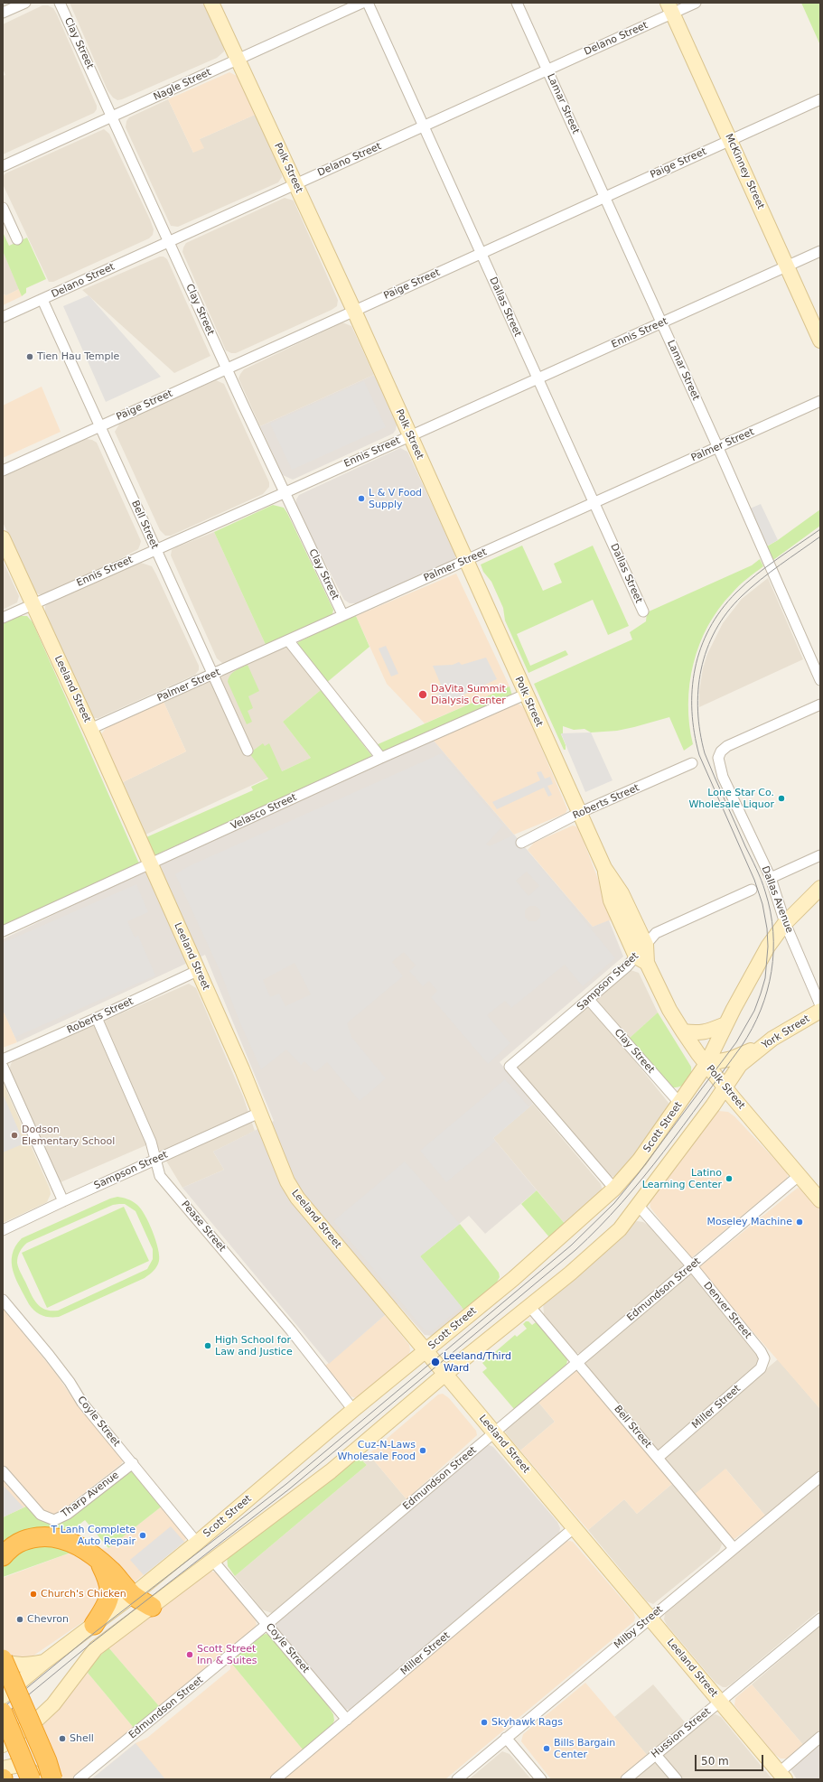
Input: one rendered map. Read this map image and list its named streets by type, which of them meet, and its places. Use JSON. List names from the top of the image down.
{
  "streets": {
    "main road": [
      "Polk Street",
      "McKinney Street",
      "Leeland Street",
      "York Street",
      "Scott Street"
    ],
    "street": [
      "Delano Street",
      "Clay Street",
      "Nagle Street",
      "Lamar Street",
      "Paige Street",
      "Dallas Street",
      "Ennis Street",
      "Palmer Street",
      "Bell Street",
      "Roberts Street",
      "Velasco Street",
      "Dallas Avenue",
      "Sampson Street",
      "Pease Street",
      "Edmundson Street",
      "Denver Street",
      "Miller Street",
      "Coyle Street",
      "Tharp Avenue",
      "Milby Street",
      "Hussion Street"
    ]
  },
  "crossings": [
    ["Delano Street", "Clay Street"],
    ["Delano Street", "Lamar Street"],
    ["Delano Street", "Polk Street"],
    ["Delano Street", "McKinney Street"],
    ["Delano Street", "Dallas Street"],
    ["Delano Street", "Bell Street"],
    ["Clay Street", "Nagle Street"],
    ["Clay Street", "Paige Street"],
    ["Clay Street", "Ennis Street"],
    ["Clay Street", "Palmer Street"],
    ["Clay Street", "Sampson Street"],
    ["Clay Street", "Scott Street"],
    ["Nagle Street", "Polk Street"],
    ["Lamar Street", "Paige Street"],
    ["Lamar Street", "Ennis Street"],
    ["Lamar Street", "Palmer Street"],
    ["Paige Street", "Polk Street"],
    ["Paige Street", "McKinney Street"],
    ["Paige Street", "Dallas Street"],
    ["Paige Street", "Bell Street"],
    ["Polk Street", "Ennis Street"],
    ["Polk Street", "Palmer Street"],
    ["Polk Street", "Roberts Street"],
    ["Polk Street", "Velasco Street"],
    ["Polk Street", "Sampson Street"],
    ["Polk Street", "York Street"],
    ["Polk Street", "Scott Street"],
    ["Polk Street", "Edmundson Street"],
    ["McKinney Street", "Ennis Street"],
    ["Dallas Street", "Ennis Street"],
    ["Dallas Street", "Palmer Street"],
    ["Ennis Street", "Bell Street"],
    ["Ennis Street", "Leeland Street"],
    ["Palmer Street", "Bell Street"],
    ["Palmer Street", "Leeland Street"],
    ["Bell Street", "Edmundson Street"],
    ["Bell Street", "Miller Street"],
    ["Bell Street", "Milby Street"],
    ["Leeland Street", "Roberts Street"],
    ["Leeland Street", "Velasco Street"],
    ["Leeland Street", "Sampson Street"],
    ["Leeland Street", "Scott Street"],
    ["Leeland Street", "Edmundson Street"],
    ["Leeland Street", "Miller Street"],
    ["Leeland Street", "Milby Street"],
    ["Leeland Street", "Hussion Street"],
    ["Roberts Street", "Pease Street"],
    ["Dallas Avenue", "Scott Street"],
    ["Sampson Street", "Scott Street"],
    ["Sampson Street", "Pease Street"],
    ["Scott Street", "Pease Street"],
    ["Scott Street", "Coyle Street"],
    ["Edmundson Street", "Denver Street"],
    ["Edmundson Street", "Coyle Street"],
    ["Denver Street", "Miller Street"],
    ["Miller Street", "Coyle Street"],
    ["Coyle Street", "Tharp Avenue"]
  ],
  "places": [
    "Tien Hau Temple",
    "L & V Food Supply",
    "DaVita Summit Dialysis Center",
    "Lone Star Co. Wholesale Liquor",
    "Dodson Elementary School",
    "Latino Learning Center",
    "Moseley Machine",
    "High School for Law and Justice",
    "Leeland/Third Ward",
    "Cuz-N-Laws Wholesale Food",
    "T Lanh Complete Auto Repair",
    "Church's Chicken",
    "Chevron",
    "Scott Street Inn & Suites",
    "Skyhawk Rags",
    "Shell",
    "Bills Bargain Center"
  ],
  "scale_bar": "50 m"
}
